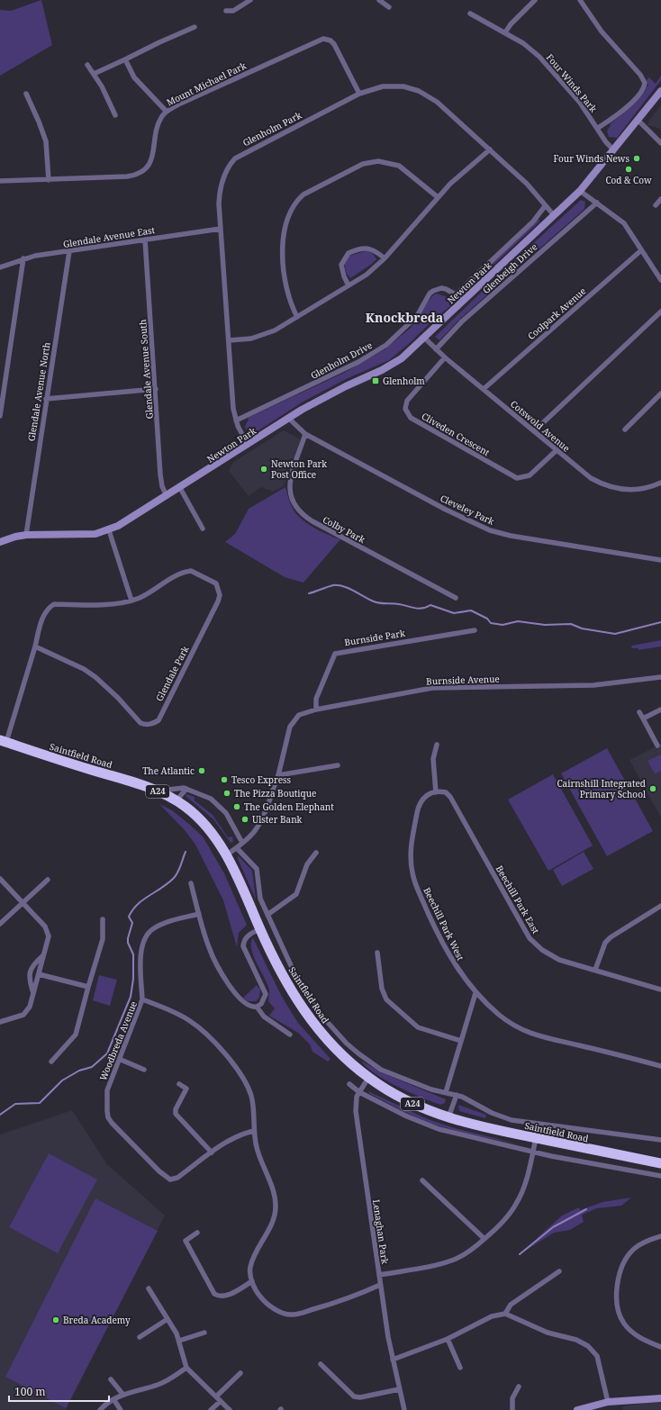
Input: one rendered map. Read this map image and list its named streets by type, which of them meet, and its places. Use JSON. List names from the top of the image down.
{
  "streets": {
    "highway": ["Saintfield Road", "A24"],
    "street": [
      "Four Winds Park",
      "Mount Michael Park",
      "Glenholm Park",
      "Glendale Avenue East",
      "Glenbeigh Drive",
      "Newton Park",
      "Coolpark Avenue",
      "Glenholm Drive",
      "Glendale Avenue South",
      "Glendale Avenue North",
      "Cotswold Avenue",
      "Cliveden Crescent",
      "Cleveley Park",
      "Colby Park",
      "Burnside Park",
      "Glendale Park",
      "Burnside Avenue",
      "Beechill Park East",
      "Beechill Park West",
      "Woodbreda Avenue",
      "Lenaghan Park"
    ]
  },
  "crossings": [
    ["Four Winds Park", "Newton Park"],
    ["Mount Michael Park", "Glenholm Park"],
    ["Glenholm Park", "Glendale Avenue East"],
    ["Glenholm Park", "Newton Park"],
    ["Glenholm Park", "Glenholm Drive"],
    ["Glendale Avenue East", "Glendale Avenue South"],
    ["Glendale Avenue East", "Glendale Avenue North"],
    ["Glenbeigh Drive", "Cotswold Avenue"],
    ["Newton Park", "Glenholm Drive"],
    ["Newton Park", "Glendale Avenue South"],
    ["Newton Park", "Glendale Avenue North"],
    ["Newton Park", "Cotswold Avenue"],
    ["Newton Park", "Cleveley Park"],
    ["Coolpark Avenue", "Cotswold Avenue"],
    ["Cotswold Avenue", "Cliveden Crescent"],
    ["Cleveley Park", "Colby Park"],
    ["Burnside Park", "Burnside Avenue"],
    ["Glendale Park", "Saintfield Road"],
    ["Saintfield Road", "Lenaghan Park"],
    ["Beechill Park East", "Beechill Park West"]
  ],
  "districts": ["Knockbreda"],
  "places": {
    "other": [
      "Four Winds News",
      "Cod & Cow",
      "Newton Park Post Office",
      "The Atlantic",
      "Tesco Express",
      "Cairnshill Integrated Primary School",
      "The Pizza Boutique",
      "The Golden Elephant",
      "Ulster Bank",
      "Breda Academy"
    ],
    "transit": ["Glenholm"]
  },
  "scale_bar": "100 m"
}
